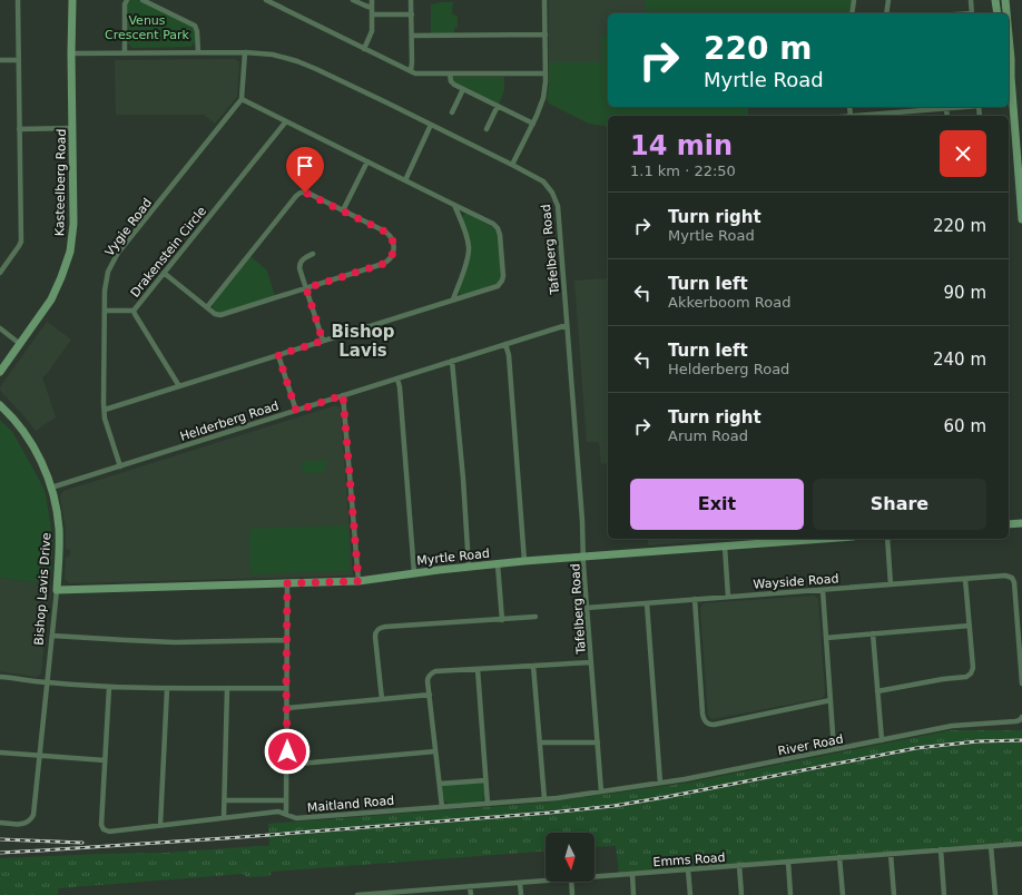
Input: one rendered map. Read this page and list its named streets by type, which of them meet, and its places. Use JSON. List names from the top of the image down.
{
  "streets": {
    "street": [
      "Kasteelberg Road",
      "Vygie Road",
      "Tafelberg Road",
      "Drakenstein Circle",
      "Helderberg Road",
      "Myrtle Road",
      "Wayside Road",
      "Bishop Lavis Drive",
      "River Road",
      "Maitland Road",
      "Emms Road"
    ]
  },
  "crossings": [
    ["Kasteelberg Road", "Tafelberg Road"],
    ["Vygie Road", "Helderberg Road"],
    ["Tafelberg Road", "Helderberg Road"],
    ["Tafelberg Road", "Myrtle Road"],
    ["Tafelberg Road", "Wayside Road"],
    ["Tafelberg Road", "River Road"],
    ["Tafelberg Road", "Maitland Road"],
    ["Helderberg Road", "Bishop Lavis Drive"],
    ["Myrtle Road", "Bishop Lavis Drive"],
    ["River Road", "Maitland Road"]
  ],
  "districts": ["Bishop Lavis"],
  "parks": ["Venus Crescent Park"],
  "north": "bottom",
  "page": {
    "turn": ["220 m", "Myrtle Road"],
    "heading": ["14 min", "1.1 km · 22:50"],
    "list": [
      {
        "name": "Turn right",
        "note": "Myrtle Road",
        "value": "220 m"
      },
      {
        "name": "Turn left",
        "note": "Akkerboom Road",
        "value": "90 m"
      },
      {
        "name": "Turn left",
        "note": "Helderberg Road",
        "value": "240 m"
      },
      {
        "name": "Turn right",
        "note": "Arum Road",
        "value": "60 m"
      }
    ],
    "buttons": ["Exit", "Share"]
  }
}
